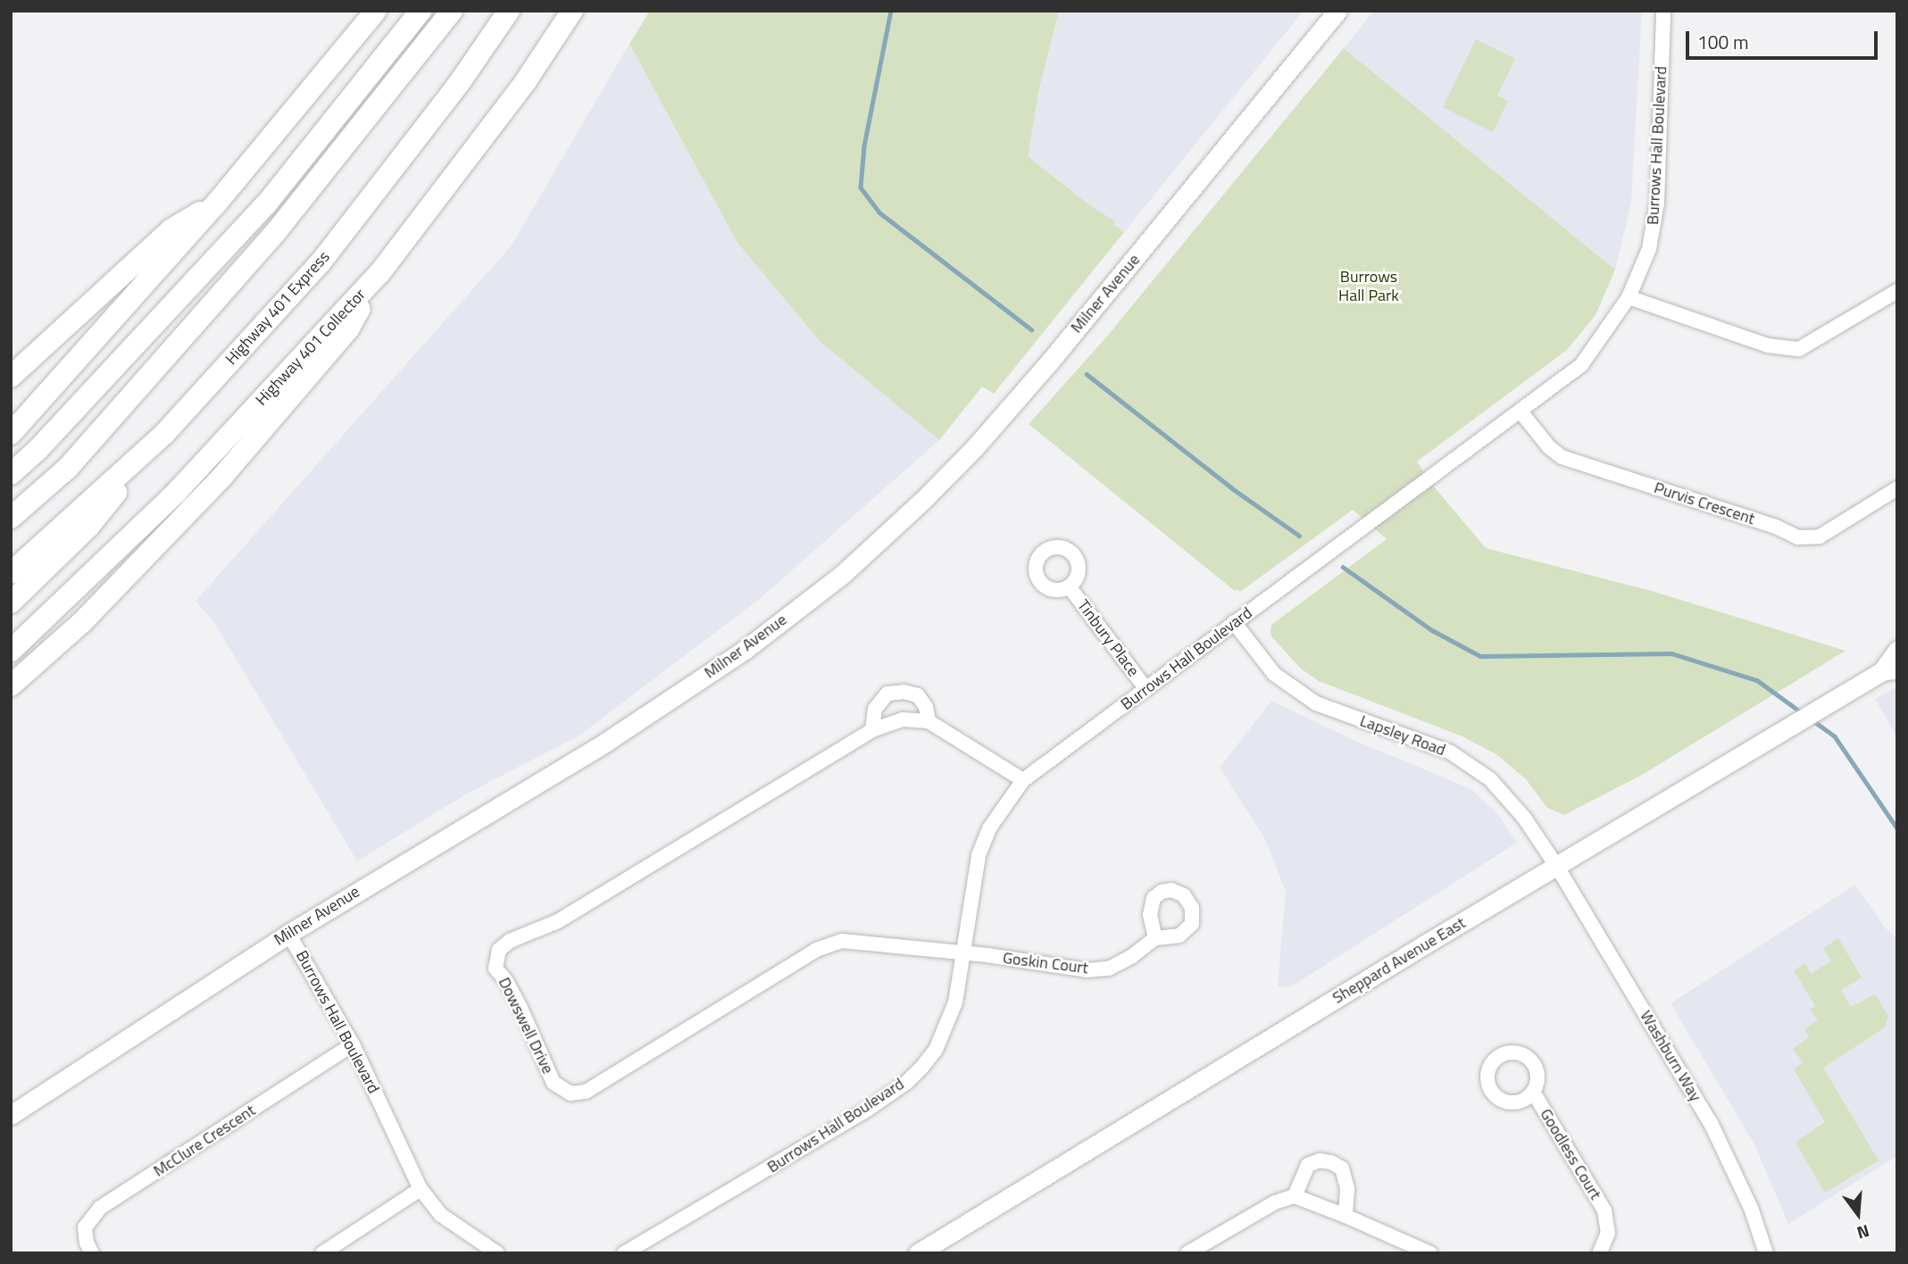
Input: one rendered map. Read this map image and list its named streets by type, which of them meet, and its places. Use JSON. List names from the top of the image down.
{
  "streets": {
    "highway": ["Highway 401 Express", "Highway 401 Collector"],
    "main road": ["Milner Avenue", "Sheppard Avenue East"],
    "street": [
      "Burrows Hall Boulevard",
      "Purvis Crescent",
      "Tinbury Place",
      "Lapsley Road",
      "Goskin Court",
      "Dowswell Drive",
      "Washburn Way",
      "McClure Crescent",
      "Goodless Court"
    ]
  },
  "crossings": [
    ["Burrows Hall Boulevard", "Milner Avenue"],
    ["Burrows Hall Boulevard", "Purvis Crescent"],
    ["Burrows Hall Boulevard", "Tinbury Place"],
    ["Burrows Hall Boulevard", "Lapsley Road"],
    ["Burrows Hall Boulevard", "Goskin Court"],
    ["Burrows Hall Boulevard", "Dowswell Drive"],
    ["Burrows Hall Boulevard", "McClure Crescent"],
    ["Lapsley Road", "Sheppard Avenue East"],
    ["Lapsley Road", "Washburn Way"],
    ["Sheppard Avenue East", "Washburn Way"],
    ["Goskin Court", "Dowswell Drive"]
  ],
  "parks": ["Burrows Hall Park"],
  "scale_bar": "100 m",
  "north": "bottom"
}
